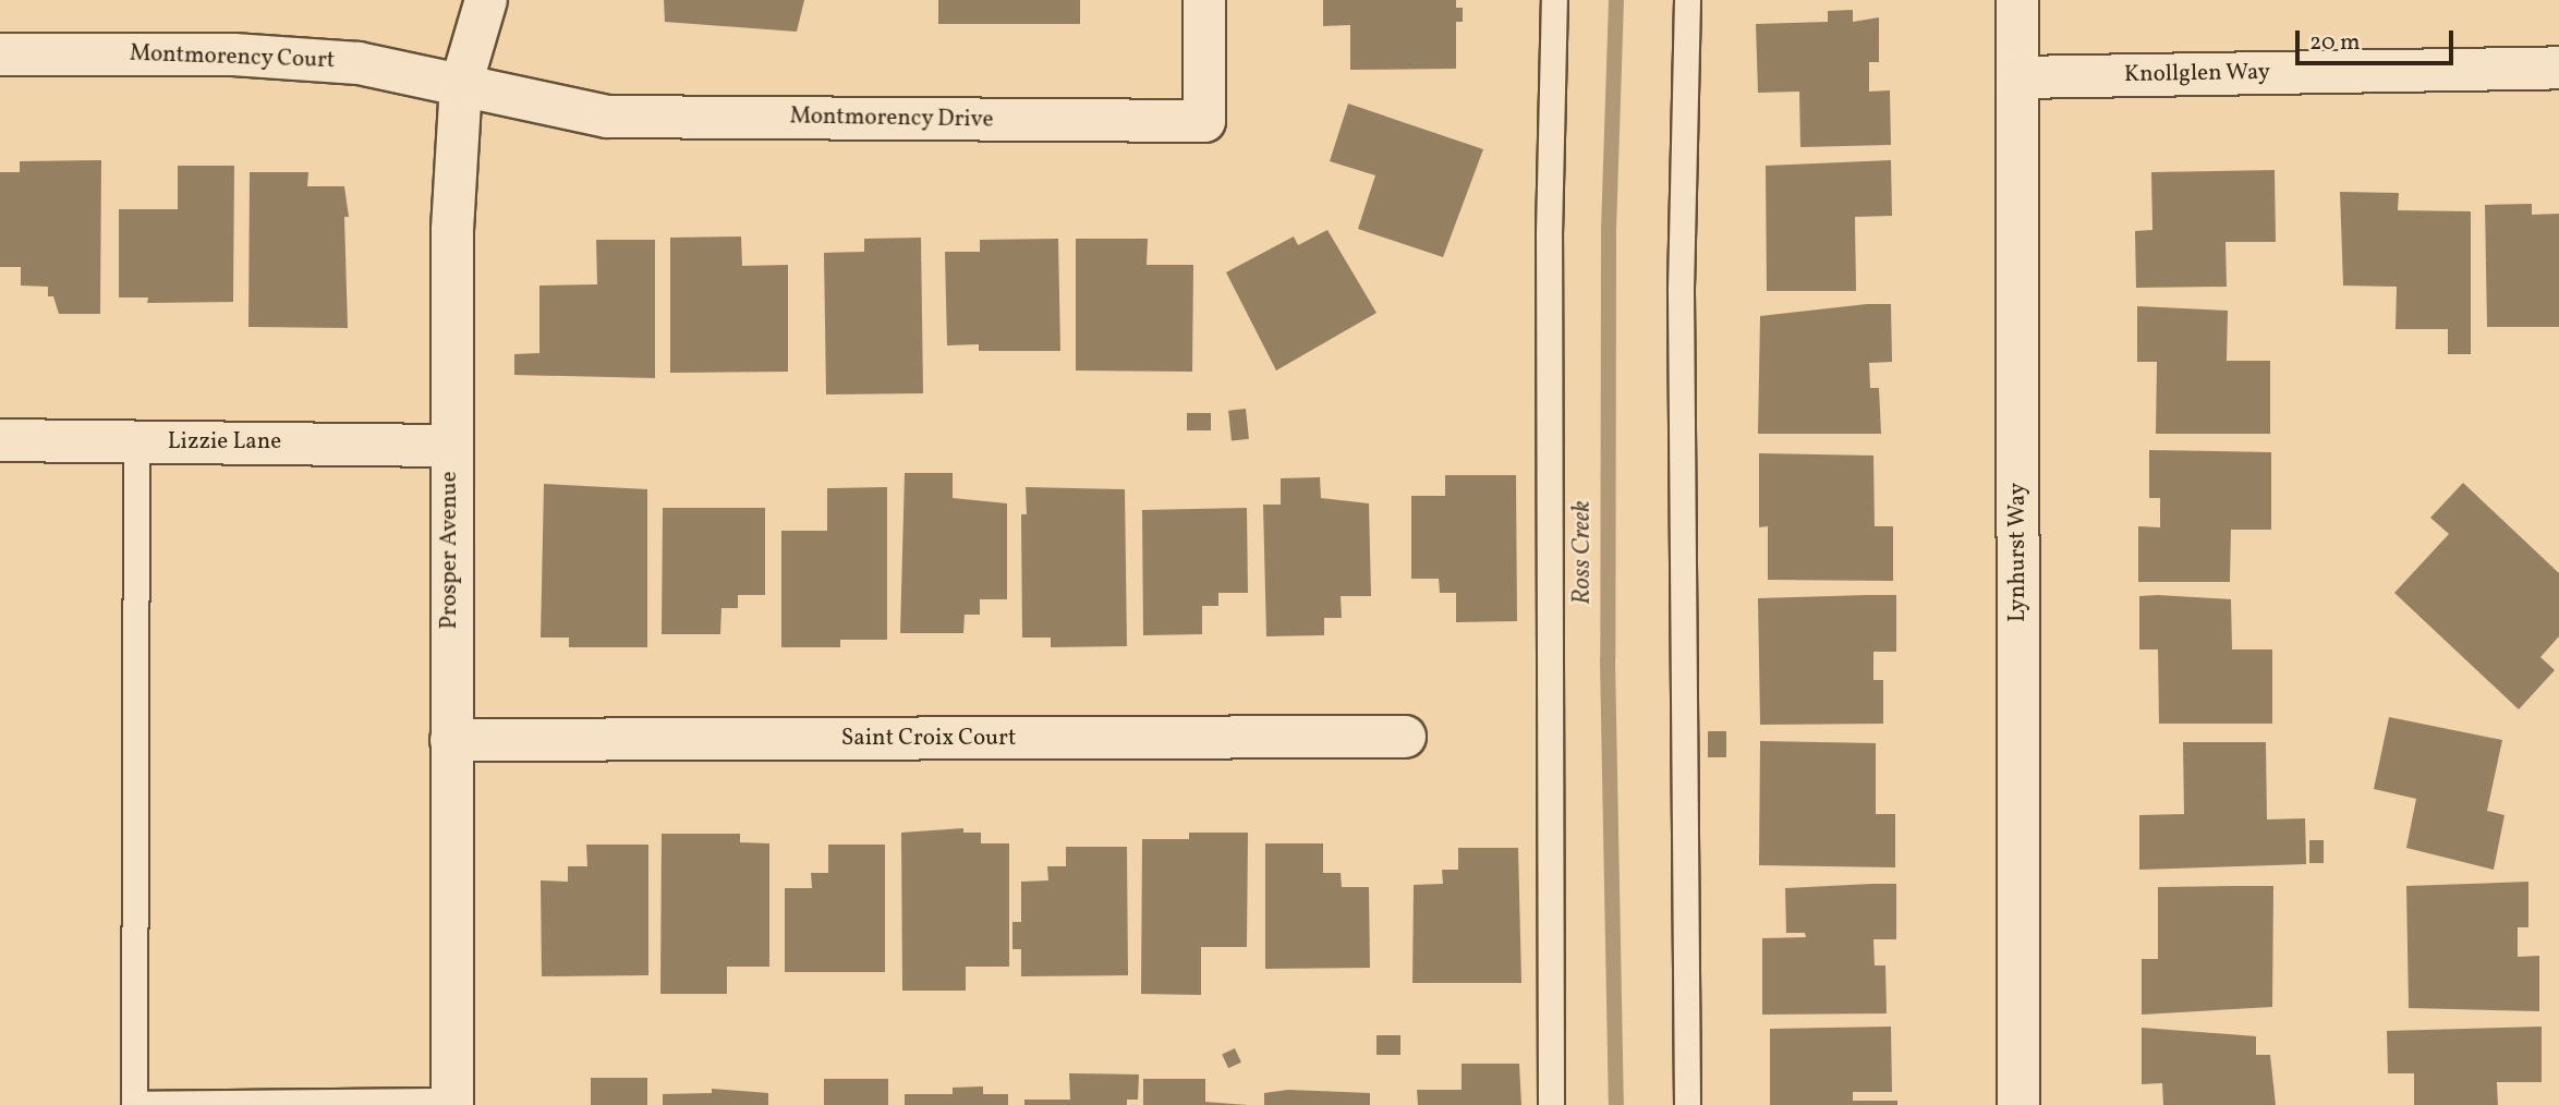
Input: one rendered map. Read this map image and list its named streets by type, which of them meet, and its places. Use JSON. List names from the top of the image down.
{
  "streets": {
    "street": [
      "Montmorency Court",
      "Knollglen Way",
      "Montmorency Drive",
      "Lizzie Lane",
      "Prosper Avenue",
      "Lynhurst Way",
      "Saint Croix Court"
    ]
  },
  "crossings": [
    ["Montmorency Court", "Montmorency Drive"],
    ["Montmorency Court", "Prosper Avenue"],
    ["Knollglen Way", "Lynhurst Way"],
    ["Montmorency Drive", "Prosper Avenue"],
    ["Lizzie Lane", "Prosper Avenue"],
    ["Prosper Avenue", "Saint Croix Court"]
  ],
  "water": ["Ross Creek"],
  "scale_bar": "20 m"
}
